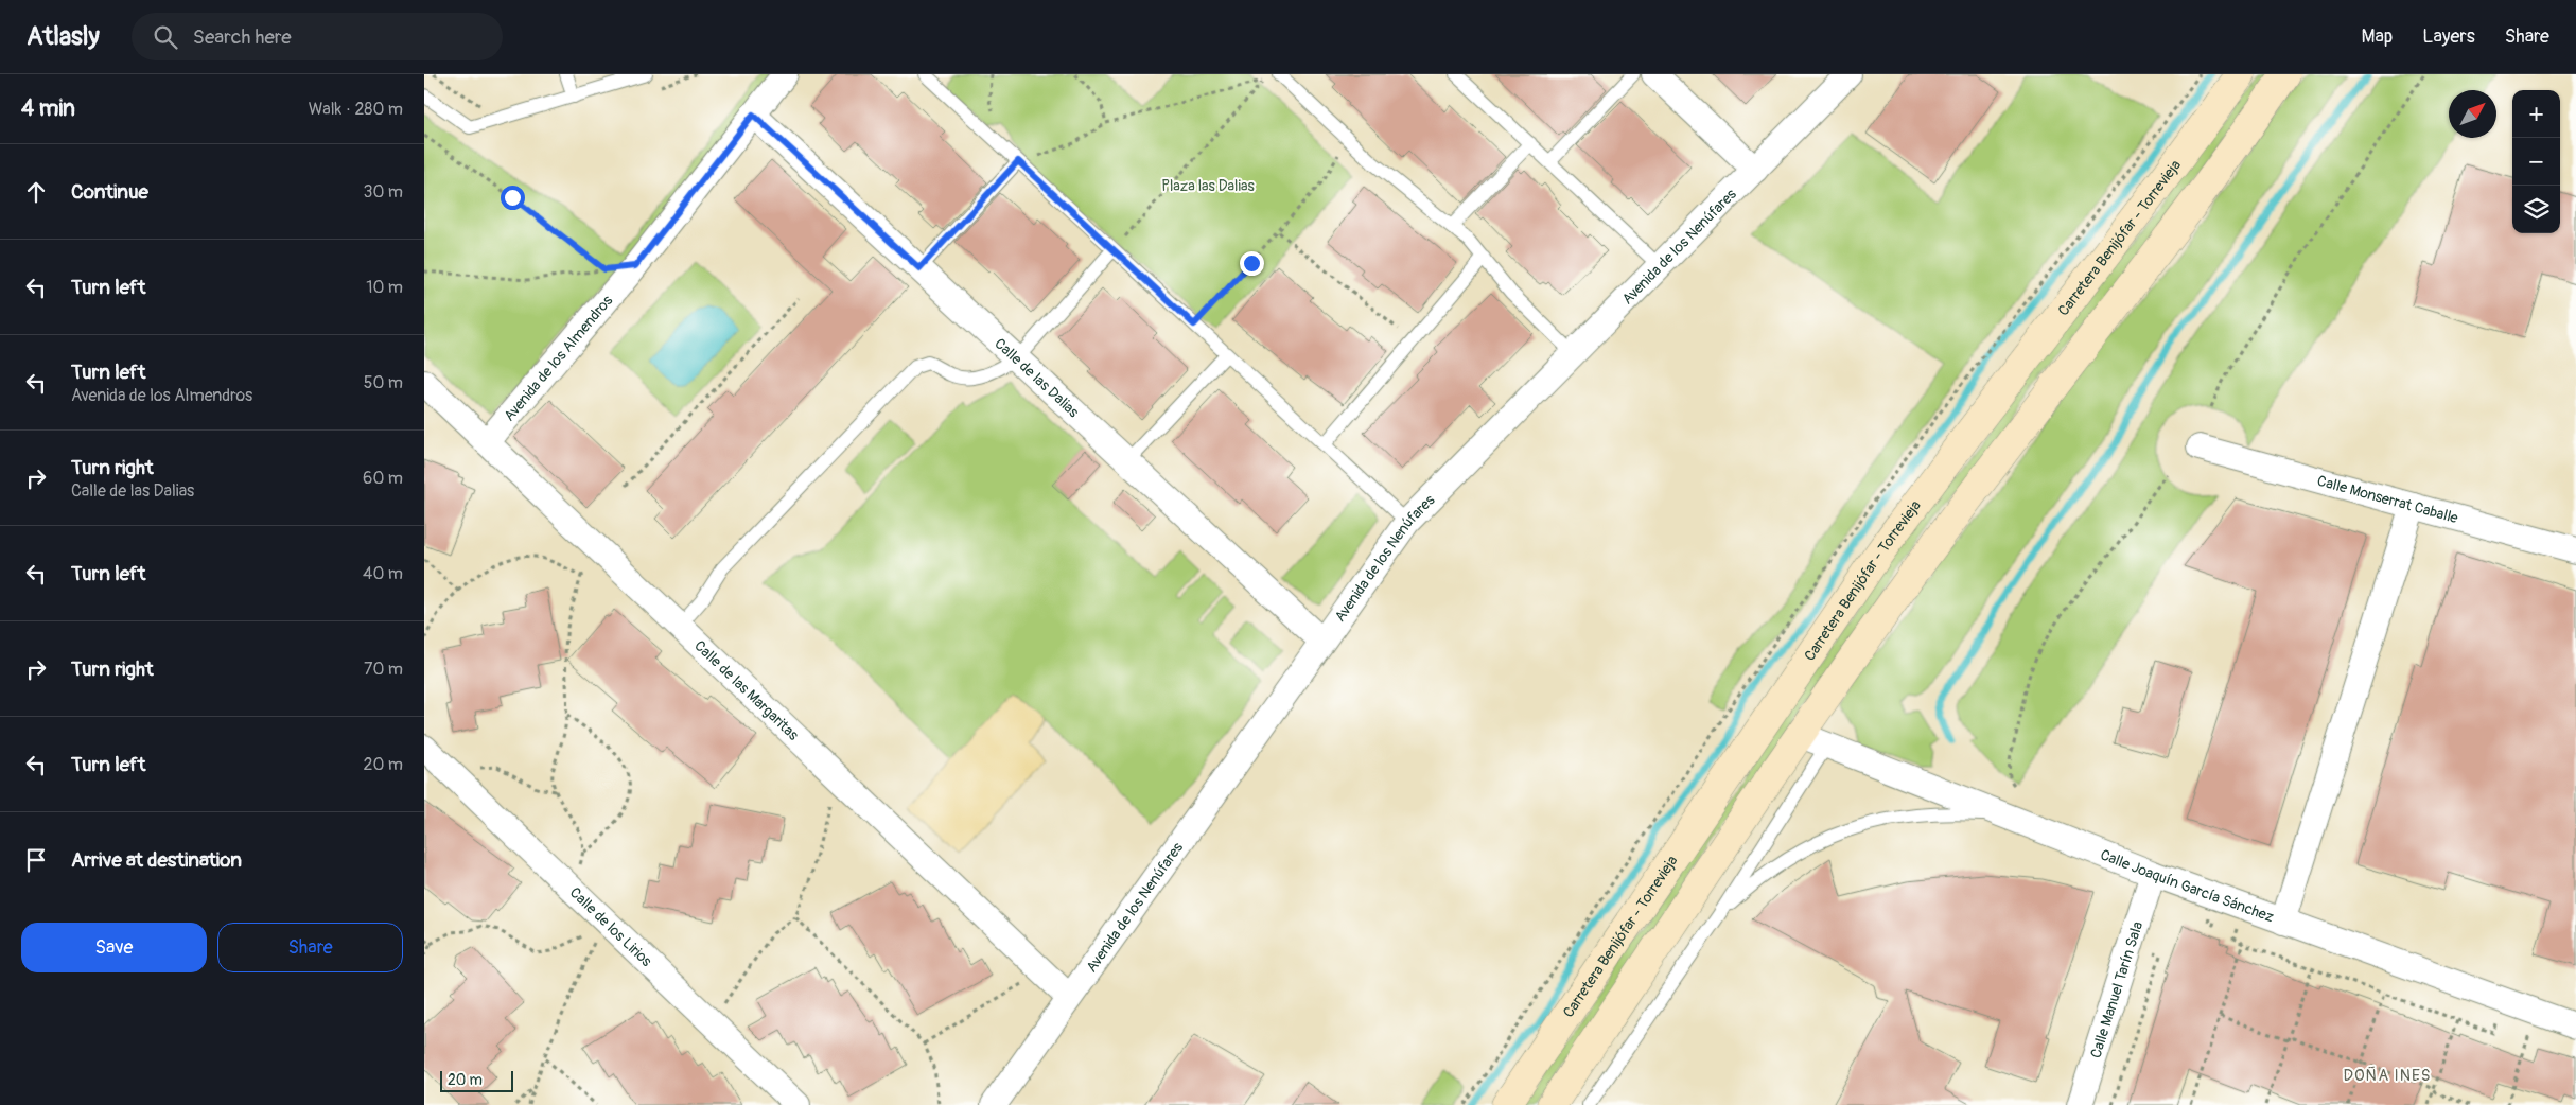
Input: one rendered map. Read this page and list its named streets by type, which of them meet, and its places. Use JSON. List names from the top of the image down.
{
  "streets": {
    "main road": ["Carretera Benijófar - Torrevieja"],
    "street": [
      "Avenida de los Nenúfares",
      "Avenida de los Almendros",
      "Calle de las Dalias",
      "Calle Monserrat Caballe",
      "Calle de las Margaritas",
      "Calle Joaquín García Sánchez",
      "Calle de los Lirios",
      "Calle Manuel Tarín Sala"
    ]
  },
  "crossings": [
    ["Avenida de los Nenúfares", "Calle de las Dalias"],
    ["Avenida de los Nenúfares", "Calle de las Margaritas"],
    ["Avenida de los Almendros", "Calle de las Dalias"],
    ["Avenida de los Almendros", "Calle de las Margaritas"],
    ["Calle Joaquín García Sánchez", "Calle Manuel Tarín Sala"]
  ],
  "districts": ["DOÑA INES"],
  "parks": ["Plaza las Dalias"],
  "scale_bar": "20 m",
  "north": "top right",
  "page": {
    "header": "Atlasly",
    "search": "Search here",
    "nav": ["Map", "Layers", "Share"],
    "heading": ["4 min", "Walk · 280 m"],
    "map_buttons": ["+", "−"],
    "list": [
      ["Continue", "30 m"],
      ["Turn left", "10 m"],
      ["Turn left", "Avenida de los Almendros", "50 m"],
      ["Turn right", "Calle de las Dalias", "60 m"],
      ["Turn left", "40 m"],
      ["Turn right", "70 m"],
      ["Turn left", "20 m"],
      "Arrive at destination"
    ],
    "buttons": ["Save", "Share"],
    "scale": "20 m"
  }
}
